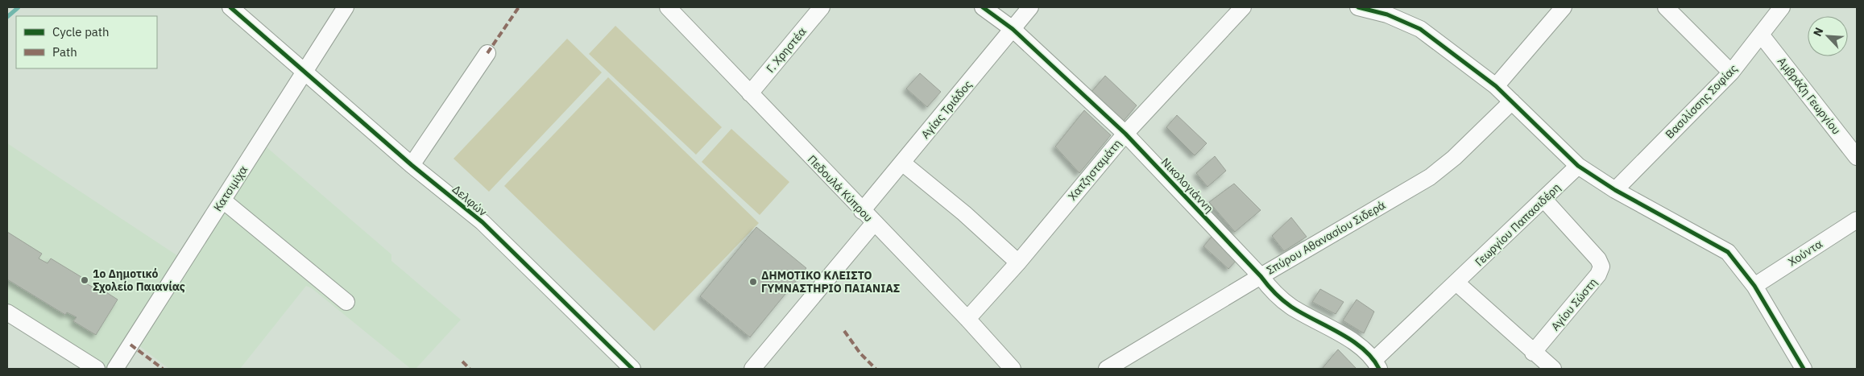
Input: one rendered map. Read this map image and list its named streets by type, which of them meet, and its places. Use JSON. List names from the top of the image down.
{
  "streets": {
    "street": [
      "Γ. Χρηστέα",
      "Αμβράζη Γεωργίου",
      "Βασιλίσσης Σοφίας",
      "Αγίας Τριάδος",
      "Χατζησταμάτη",
      "Νικολογιάννη",
      "Κατσιμίχα",
      "Πεδουλά Κύπρου",
      "Δελφών",
      "Γεωργίου Παπασιδέρη",
      "Σπύρου Αθανασίου Σιδερά",
      "Χούντα",
      "Αγίου Σώστη"
    ]
  },
  "crossings": [
    ["Γ. Χρηστέα", "Πεδουλά Κύπρου"],
    ["Αμβράζη Γεωργίου", "Βασιλίσσης Σοφίας"],
    ["Αγίας Τριάδος", "Νικολογιάννη"],
    ["Αγίας Τριάδος", "Πεδουλά Κύπρου"],
    ["Χατζησταμάτη", "Νικολογιάννη"],
    ["Χατζησταμάτη", "Πεδουλά Κύπρου"],
    ["Νικολογιάννη", "Γεωργίου Παπασιδέρη"],
    ["Νικολογιάννη", "Σπύρου Αθανασίου Σιδερά"],
    ["Κατσιμίχα", "Δελφών"],
    ["Γεωργίου Παπασιδέρη", "Αγίου Σώστη"]
  ],
  "places": ["1ο Δημοτικό Σχολείο Παιανίας", "ΔΗΜΟΤΙΚΟ ΚΛΕΙΣΤΟ ΓΥΜΝΑΣΤΗΡΙΟ ΠΑΙΑΝΙΑΣ"],
  "legend": ["Cycle path", "Path"],
  "north": "top left"
}
